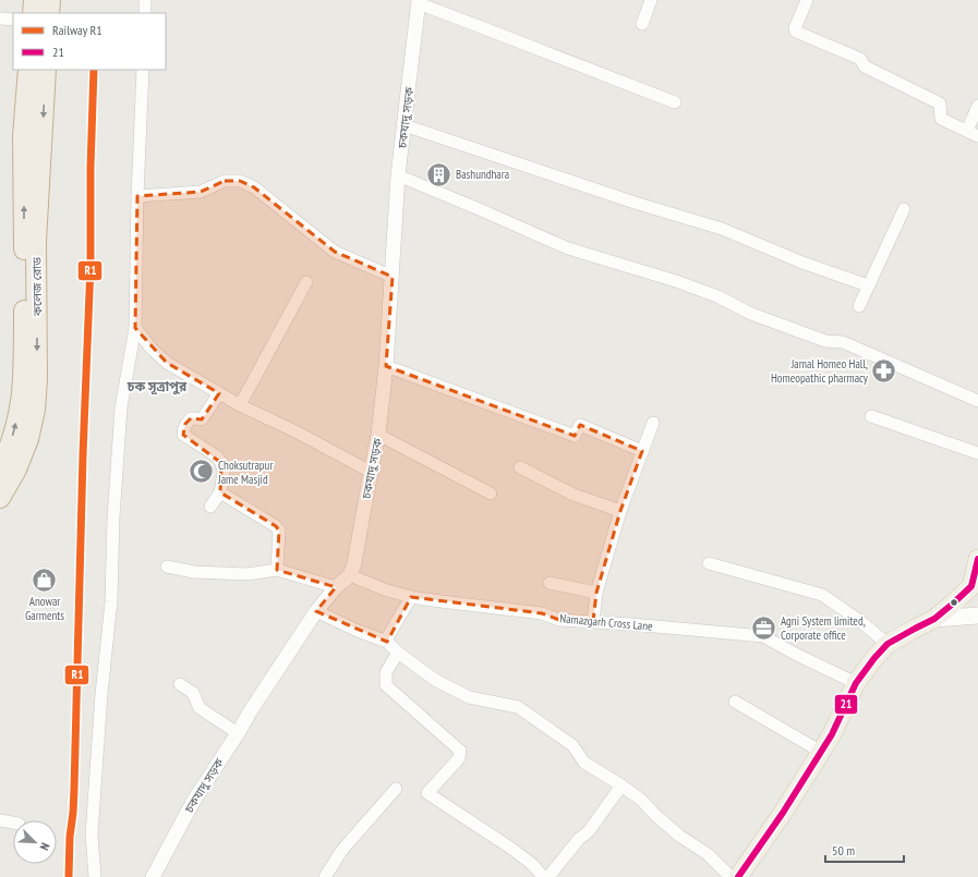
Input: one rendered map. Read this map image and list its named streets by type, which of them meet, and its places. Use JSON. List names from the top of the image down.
{
  "streets": {
    "highway": ["কলেজ রোড"],
    "street": ["চকযাদু সড়ক", "Namazgarh Cross Lane"]
  },
  "crossings": [
    ["চকযাদু সড়ক", "Namazgarh Cross Lane"]
  ],
  "districts": ["চক সূত্রাপুর"],
  "places": {
    "building": ["Bashundhara"],
    "pharmacy": ["Jamal Homeo Hall, Homeopathic pharmacy"],
    "mosque": ["Choksutrapur Jame Masjid"],
    "shop": ["Anowar Garments"],
    "office": ["Agni System limited, Corporate office"]
  },
  "lines": ["rail line R1", "transit line 21"],
  "legend": ["Railway R1", "21"],
  "scale_bar": "50 m",
  "north": "bottom right"
}
